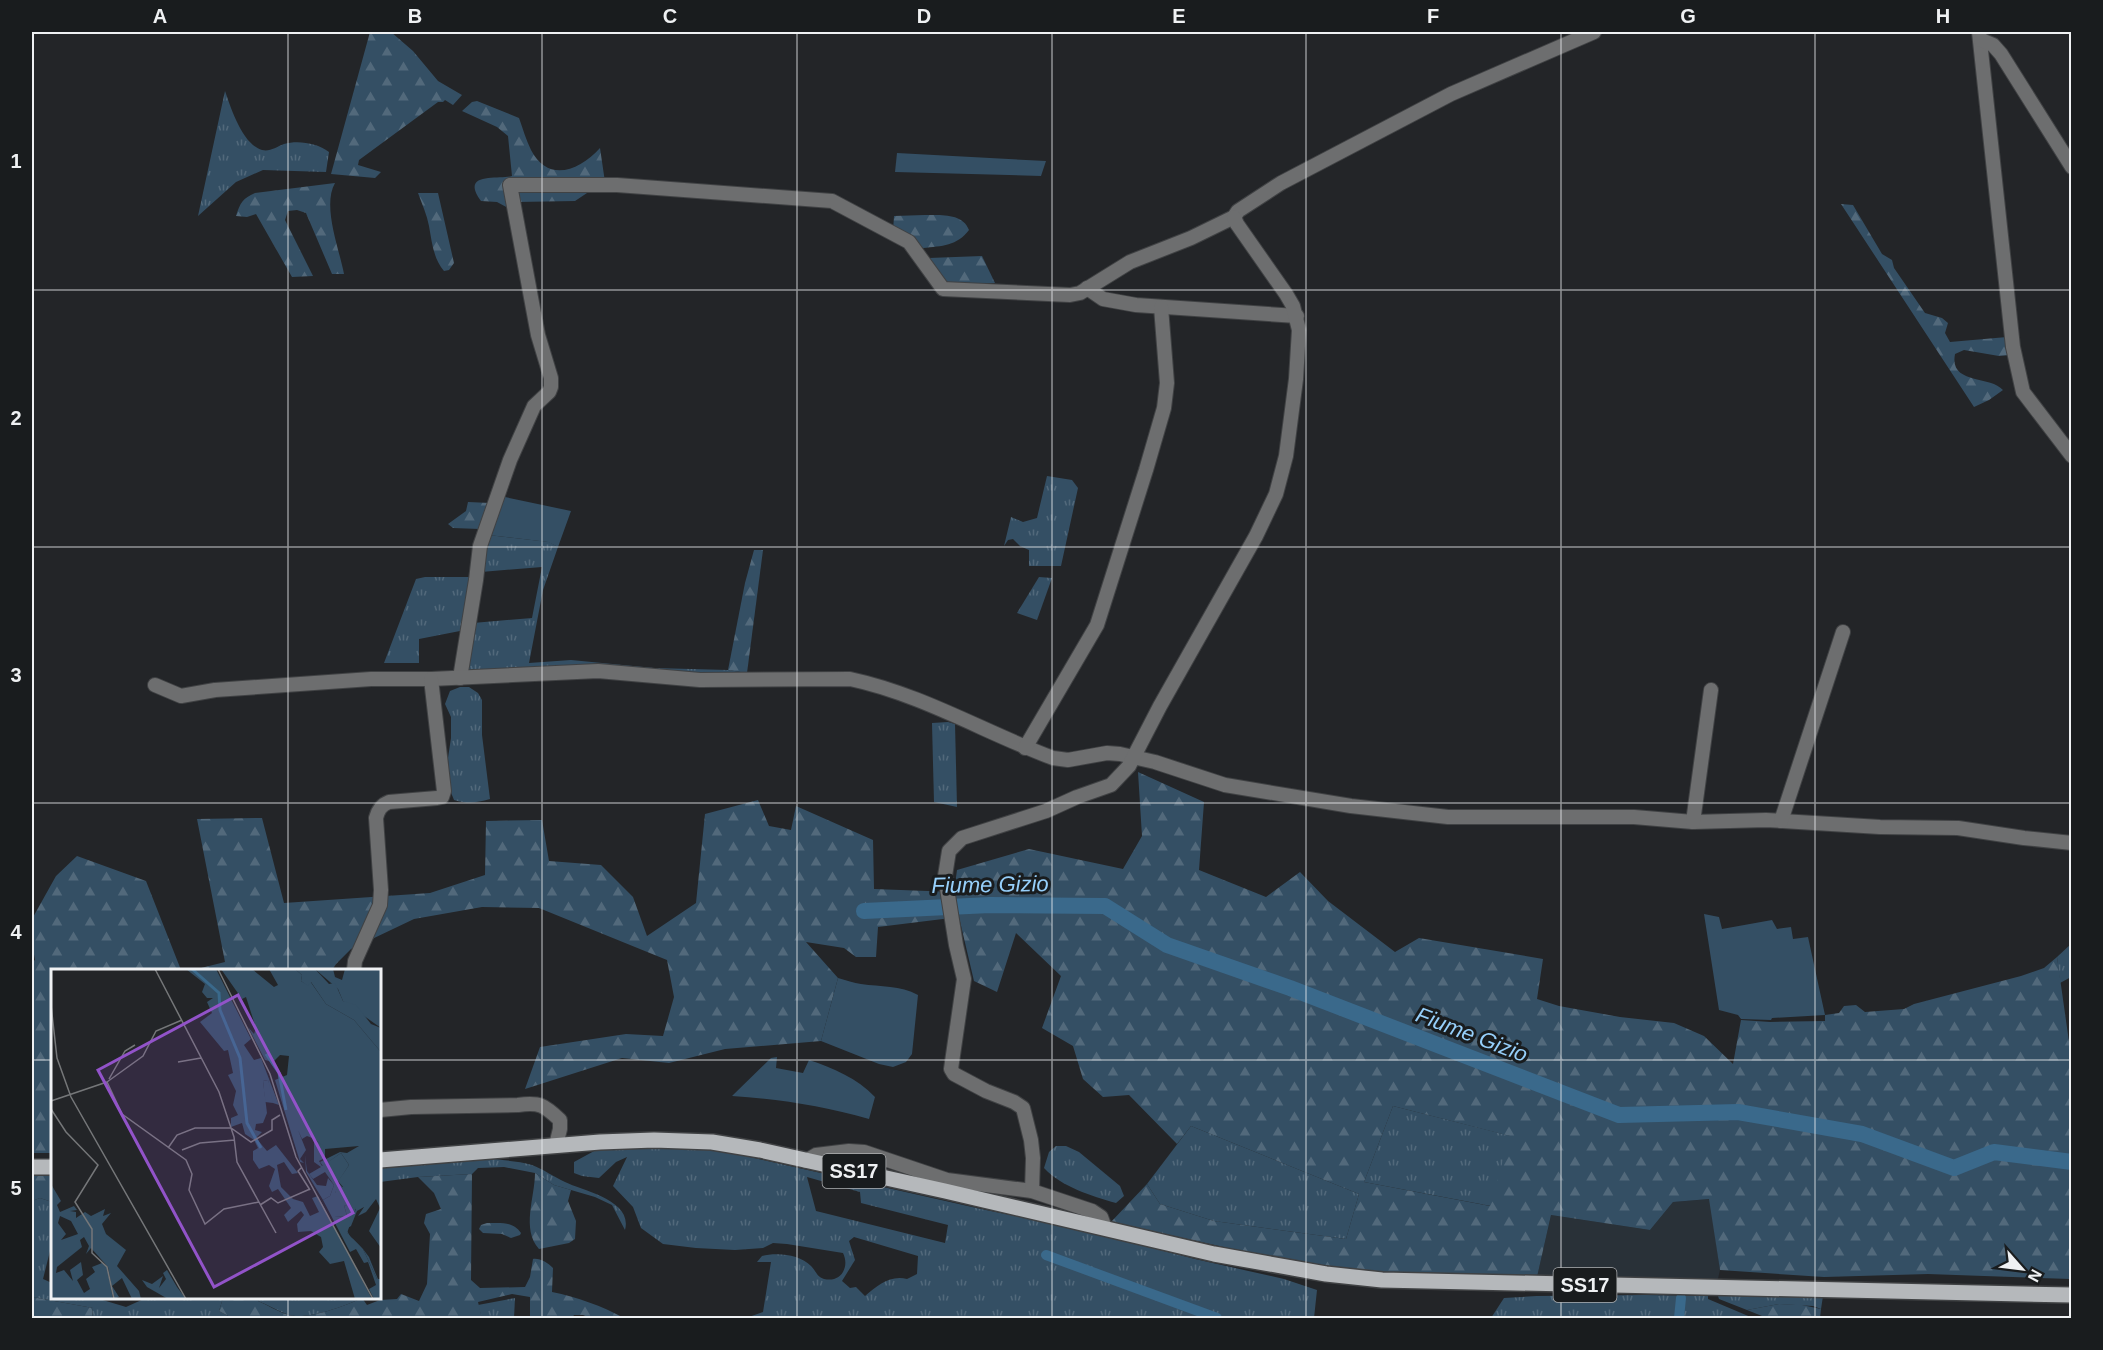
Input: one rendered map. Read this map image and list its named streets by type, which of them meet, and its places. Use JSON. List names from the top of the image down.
{
  "streets": {
    "main road": ["SS17"]
  },
  "water": ["Fiume Gizio"],
  "north": "bottom right",
  "grid": {
    "columns": [
      "A",
      "B",
      "C",
      "D",
      "E",
      "F",
      "G",
      "H"
    ],
    "rows": [
      "1",
      "2",
      "3",
      "4",
      "5"
    ]
  }
}
